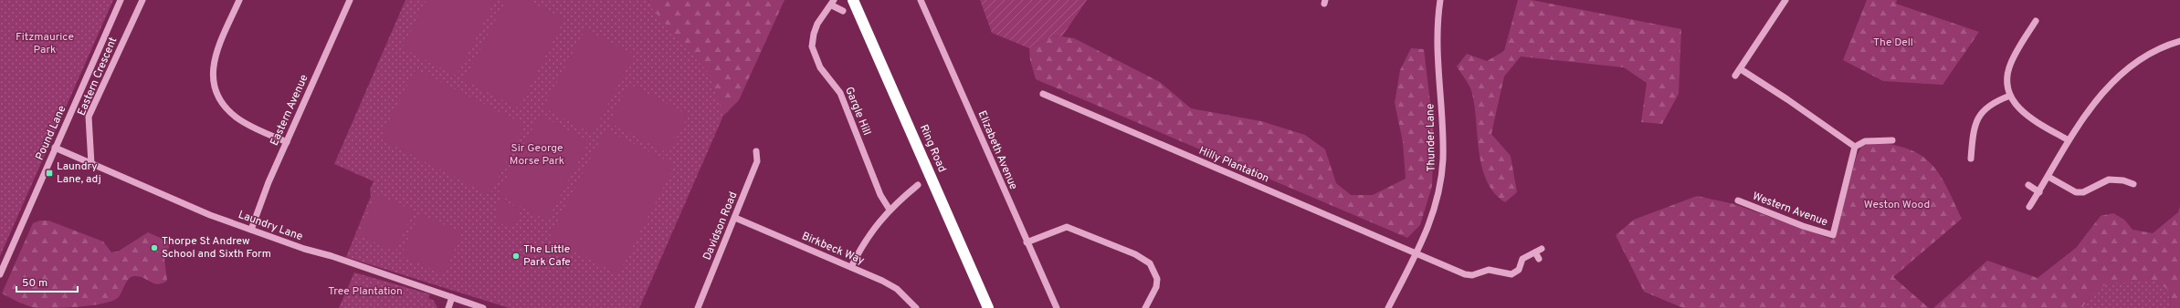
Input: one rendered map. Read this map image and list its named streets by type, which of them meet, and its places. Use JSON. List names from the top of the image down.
{
  "streets": {
    "highway": ["Ring Road"],
    "street": [
      "Eastern Crescent",
      "Eastern Avenue",
      "Gargle Hill",
      "Pound Lane",
      "Thunder Lane",
      "Elizabeth Avenue",
      "Hilly Plantation",
      "Western Avenue",
      "Laundry Lane",
      "Davidson Road",
      "Birkbeck Way"
    ]
  },
  "crossings": [
    ["Eastern Crescent", "Laundry Lane"],
    ["Eastern Avenue", "Laundry Lane"],
    ["Pound Lane", "Laundry Lane"],
    ["Thunder Lane", "Hilly Plantation"],
    ["Davidson Road", "Birkbeck Way"]
  ],
  "parks": [
    "Fitzmaurice Park",
    "The Dell",
    "Sir George Morse Park",
    "Weston Wood",
    "Tree Plantation"
  ],
  "places": {
    "transit": ["Laundry Lane, adj"],
    "other": ["Thorpe St Andrew School and Sixth Form", "The Little Park Cafe"]
  },
  "scale_bar": "50 m"
}
